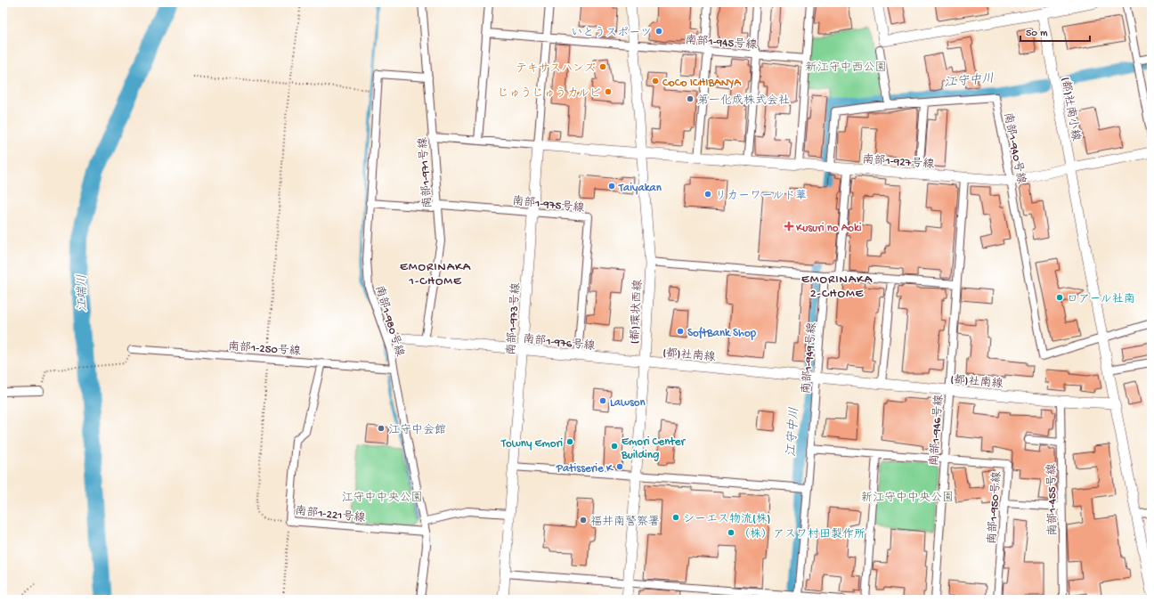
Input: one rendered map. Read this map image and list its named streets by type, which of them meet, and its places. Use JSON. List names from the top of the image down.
{
  "streets": {
    "street": [
      "南部1-945号線",
      "(都)社南小線",
      "南部1-940号線",
      "南部1-927号線",
      "南部1-971号線",
      "南部1-975号線",
      "(都)環状西線",
      "南部1-973号線",
      "南部1-980号線",
      "南部1-976号線",
      "南部1-250号線",
      "(都)社南線",
      "南部1-949号線",
      "南部1-946号線",
      "南部1-455号線",
      "南部1-950号線",
      "南部1-221号線"
    ]
  },
  "crossings": [
    ["南部1-945号線", "(都)環状西線"],
    ["(都)社南小線", "南部1-940号線"],
    ["(都)社南小線", "南部1-927号線"],
    ["(都)社南小線", "(都)社南線"],
    ["南部1-940号線", "南部1-927号線"],
    ["南部1-927号線", "(都)環状西線"],
    ["南部1-927号線", "南部1-946号線"],
    ["南部1-971号線", "南部1-975号線"],
    ["南部1-971号線", "南部1-980号線"],
    ["南部1-971号線", "南部1-976号線"],
    ["南部1-975号線", "南部1-973号線"],
    ["南部1-975号線", "南部1-980号線"],
    ["南部1-975号線", "南部1-976号線"],
    ["(都)環状西線", "南部1-976号線"],
    ["(都)環状西線", "(都)社南線"],
    ["南部1-973号線", "南部1-976号線"],
    ["南部1-980号線", "南部1-976号線"],
    ["南部1-980号線", "南部1-250号線"],
    ["南部1-980号線", "南部1-221号線"],
    ["南部1-976号線", "(都)社南線"],
    ["南部1-250号線", "南部1-221号線"],
    ["(都)社南線", "南部1-949号線"],
    ["(都)社南線", "南部1-946号線"],
    ["(都)社南線", "南部1-455号線"],
    ["南部1-949号線", "南部1-950号線"],
    ["南部1-946号線", "南部1-950号線"]
  ],
  "districts": ["EMORINAKA 1-CHOME", "EMORINAKA 2-CHOME"],
  "water": ["江守中川", "江端川"],
  "parks": ["新江守中西公園", "江守中中央公園", "新江守中中央公園"],
  "places": {
    "other": [
      "いとうスポーツ",
      "テキサスハンズ",
      "CoCo ICHIBANYA",
      "じゅうじゅうカルビ",
      "第一化成株式会社",
      "Taiyakan",
      "リカーワールド華",
      "ロアール社南",
      "SoftBank Shop",
      "Lawson",
      "江守中会館",
      "Towny Emori",
      "Emori Center Building",
      "Patisserie K",
      "シーエス物流(株)",
      "福井南警察署",
      "（株）アスワ村田製作所"
    ],
    "health": ["Kusuri no Aoki"]
  },
  "scale_bar": "50 m"
}
